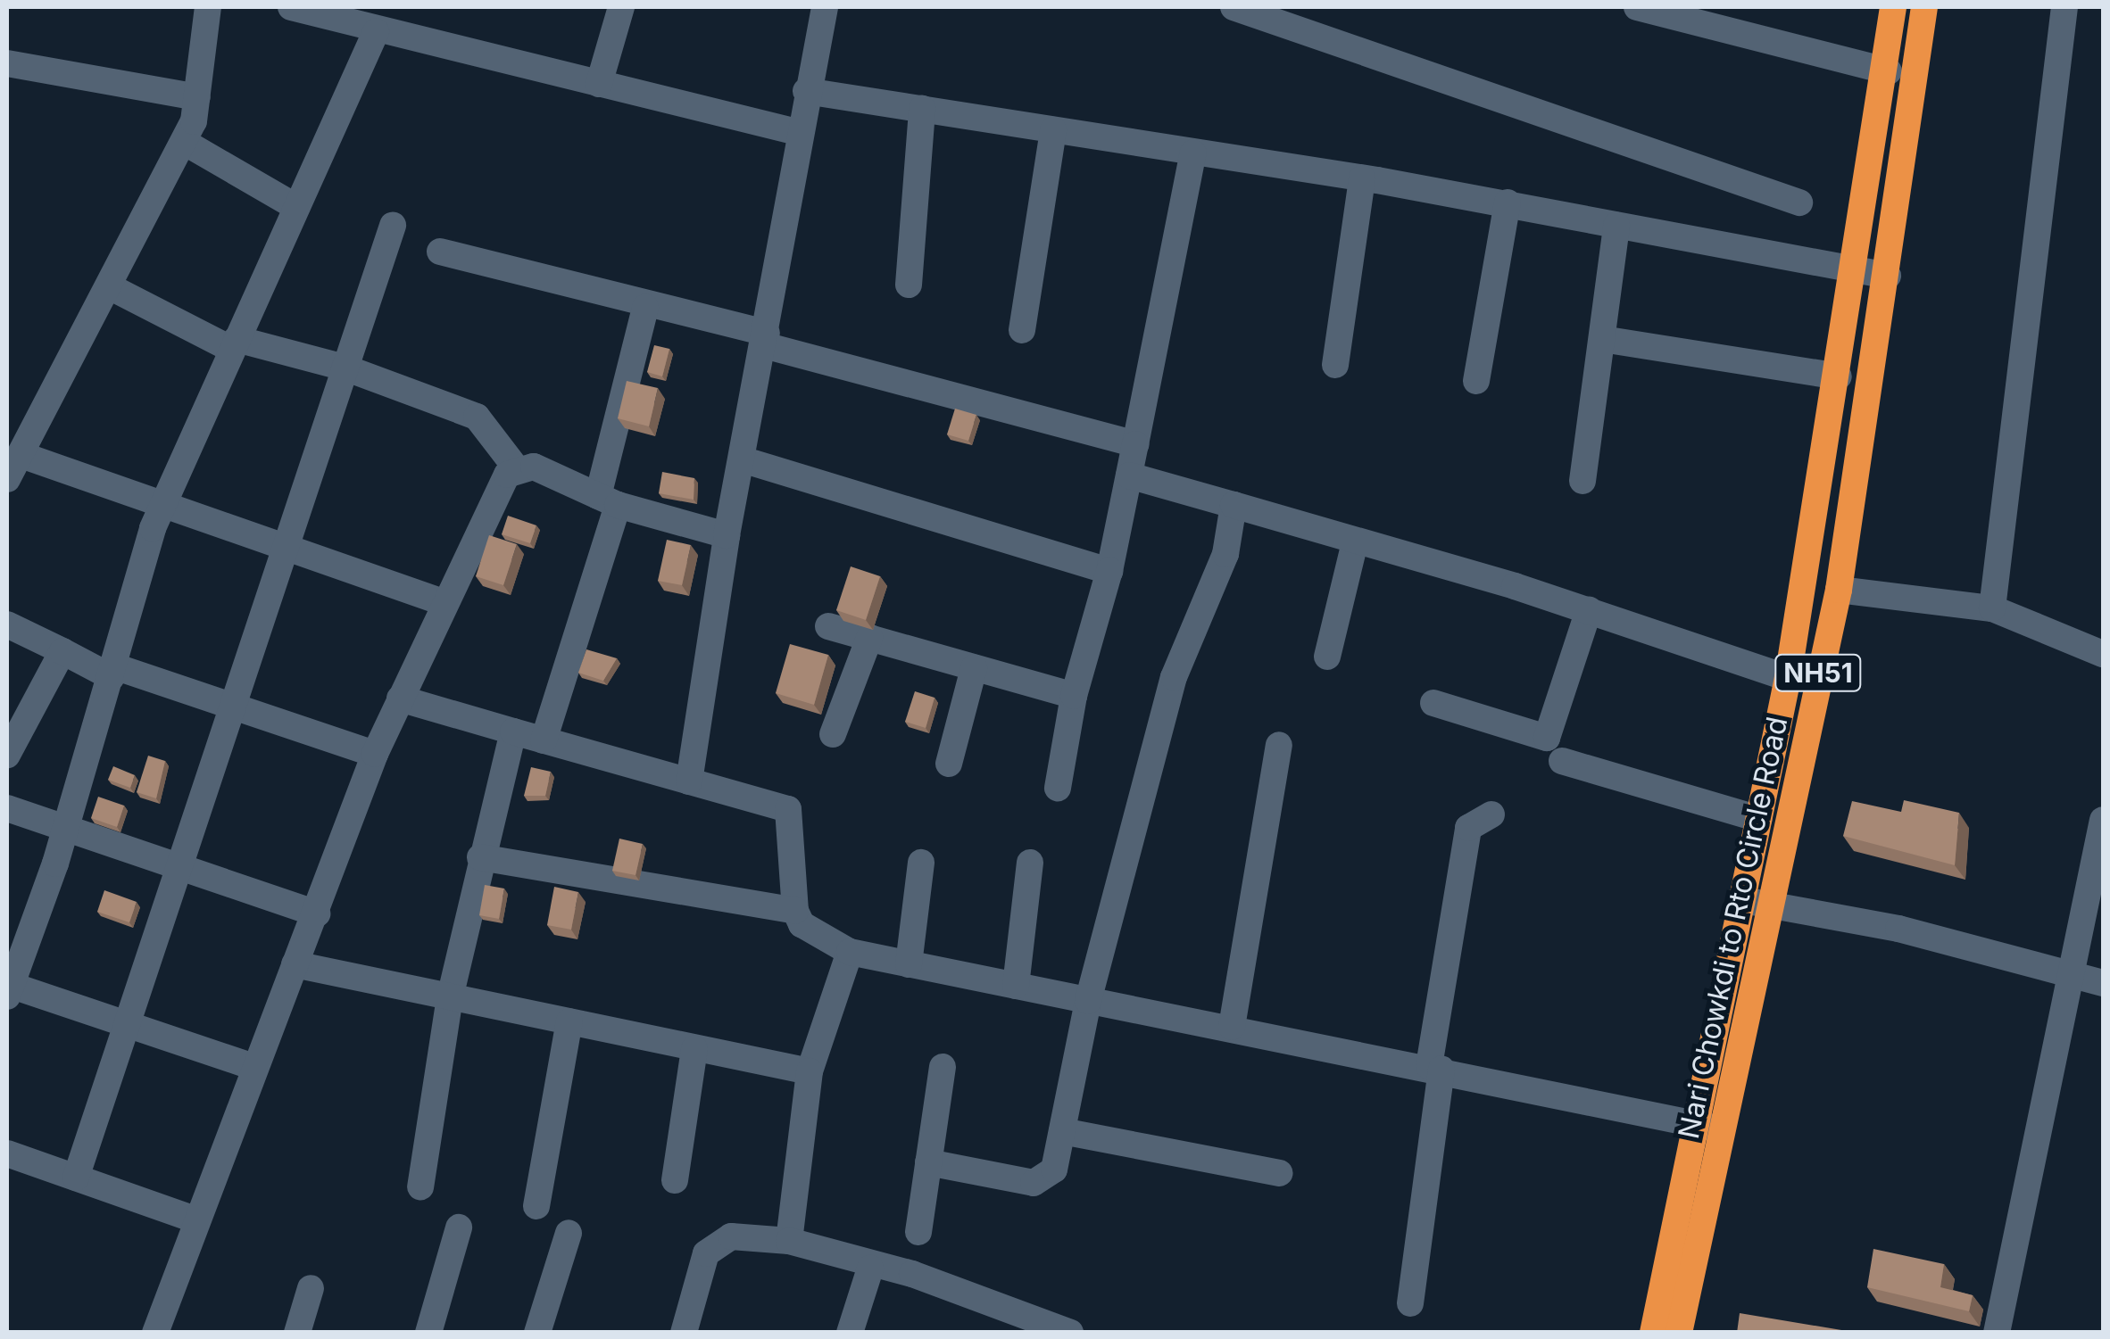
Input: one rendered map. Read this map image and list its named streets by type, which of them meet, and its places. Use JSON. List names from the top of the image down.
{
  "streets": {
    "highway": ["NH51", "Nari Chowkdi to Rto Circle Road"]
  },
  "crossings": [
    ["NH51", "Nari Chowkdi to Rto Circle Road"]
  ]
}
